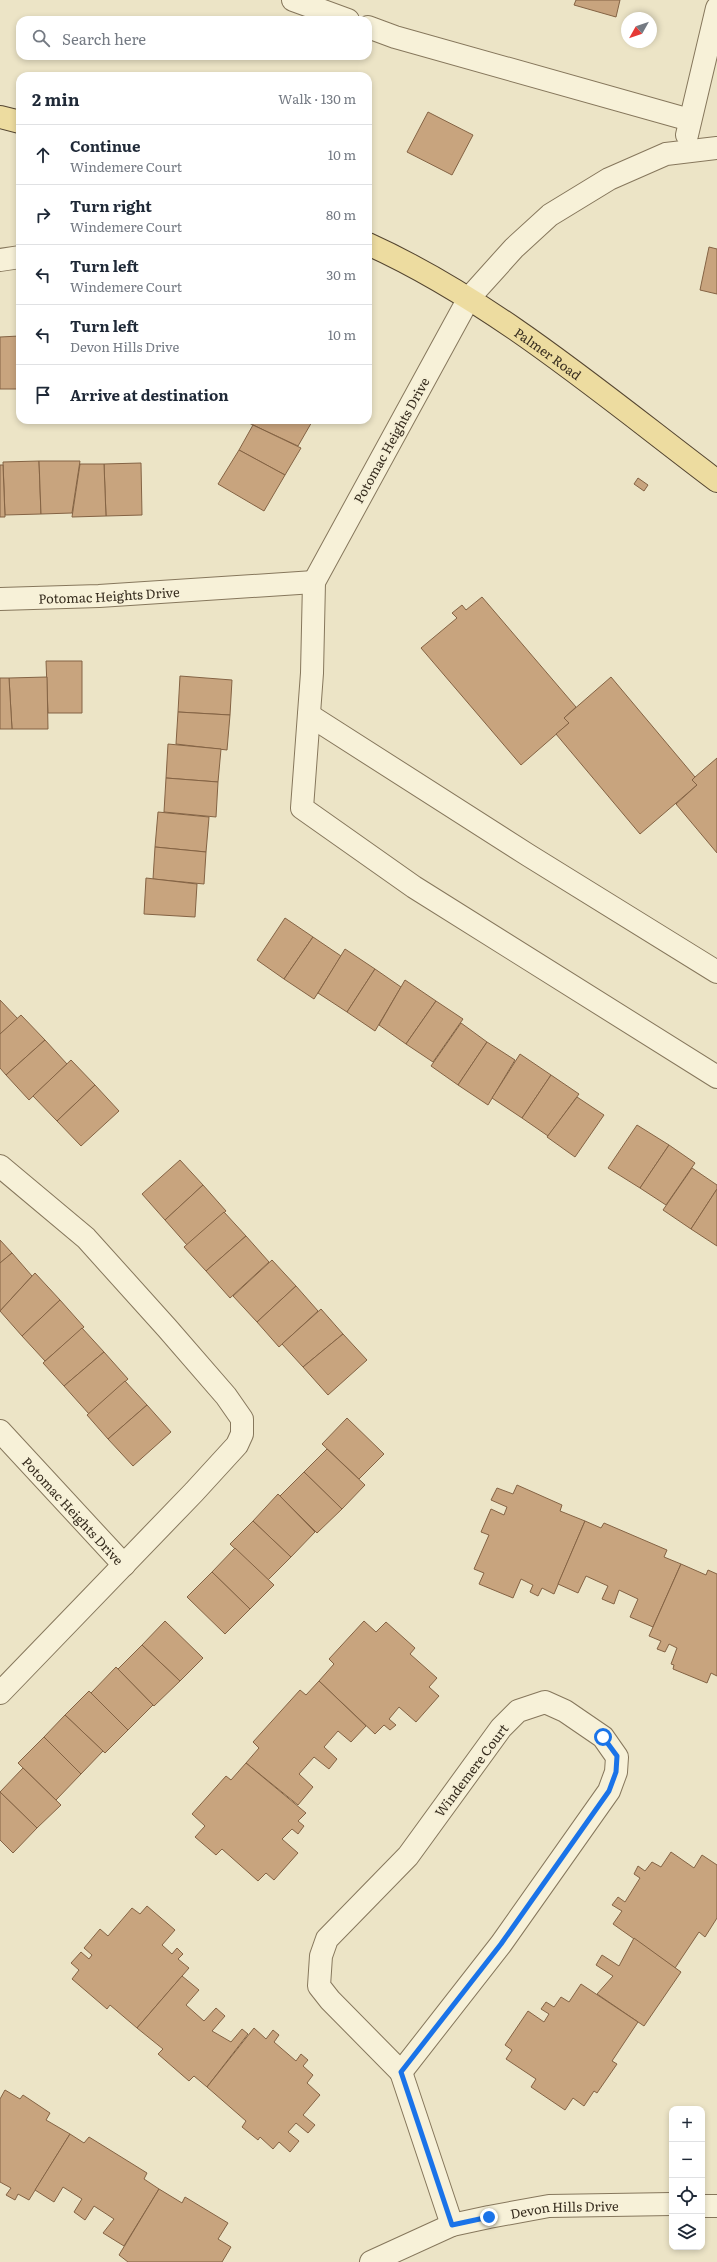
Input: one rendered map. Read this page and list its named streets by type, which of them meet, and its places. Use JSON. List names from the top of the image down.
{
  "streets": {
    "main road": ["Palmer Road"],
    "street": ["Potomac Heights Drive", "Windemere Court", "Devon Hills Drive"]
  },
  "crossings": [
    ["Palmer Road", "Potomac Heights Drive"],
    ["Windemere Court", "Devon Hills Drive"]
  ],
  "north": "bottom left",
  "page": {
    "search": "Search here",
    "heading": ["2 min", "Walk · 130 m"],
    "list": [
      ["Continue", "Windemere Court", "10 m"],
      ["Turn right", "Windemere Court", "80 m"],
      ["Turn left", "Windemere Court", "30 m"],
      ["Turn left", "Devon Hills Drive", "10 m"],
      "Arrive at destination"
    ],
    "map_buttons": ["+", "−"]
  }
}
